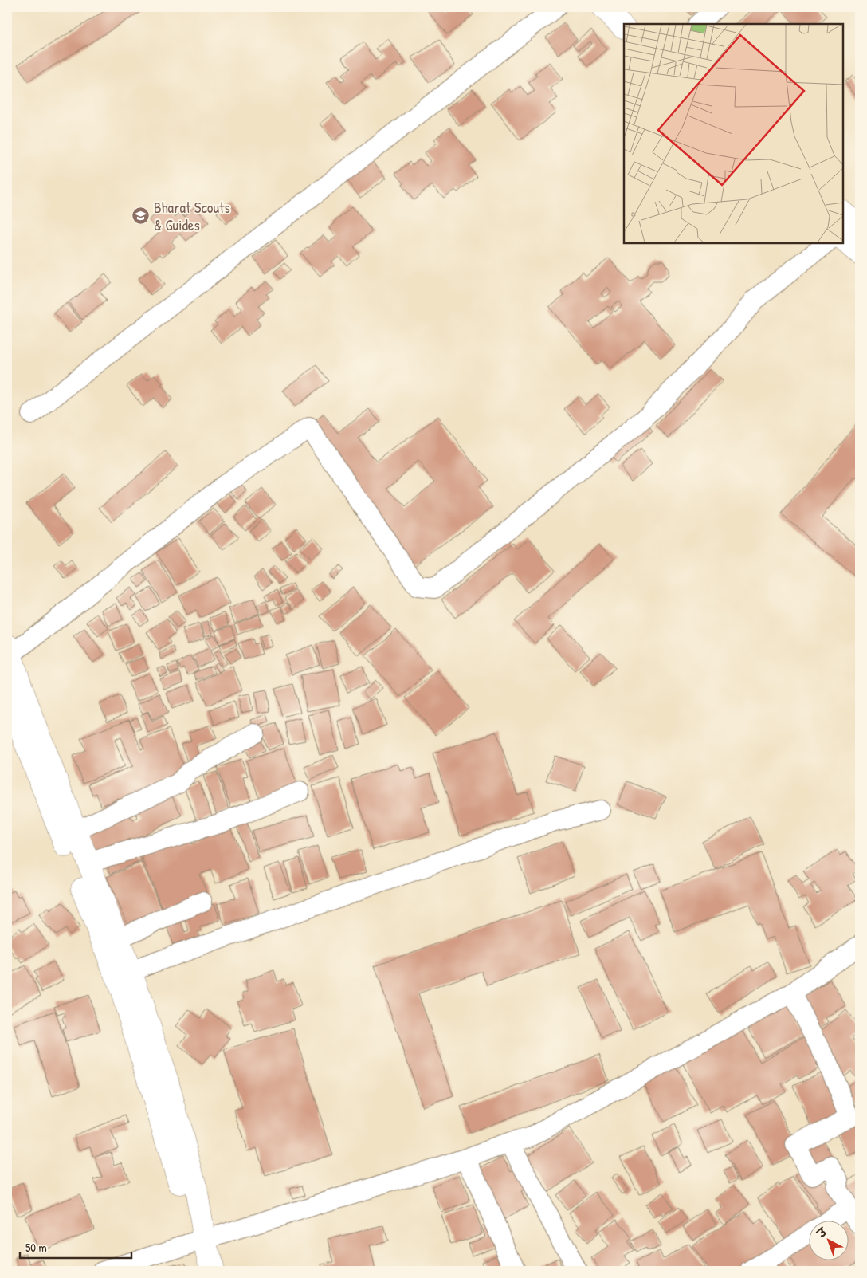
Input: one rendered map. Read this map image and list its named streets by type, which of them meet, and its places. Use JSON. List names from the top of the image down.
{
  "places": {
    "school or university": ["Bharat Scouts & Guides"]
  },
  "scale_bar": "50 m",
  "north": "top left"
}
